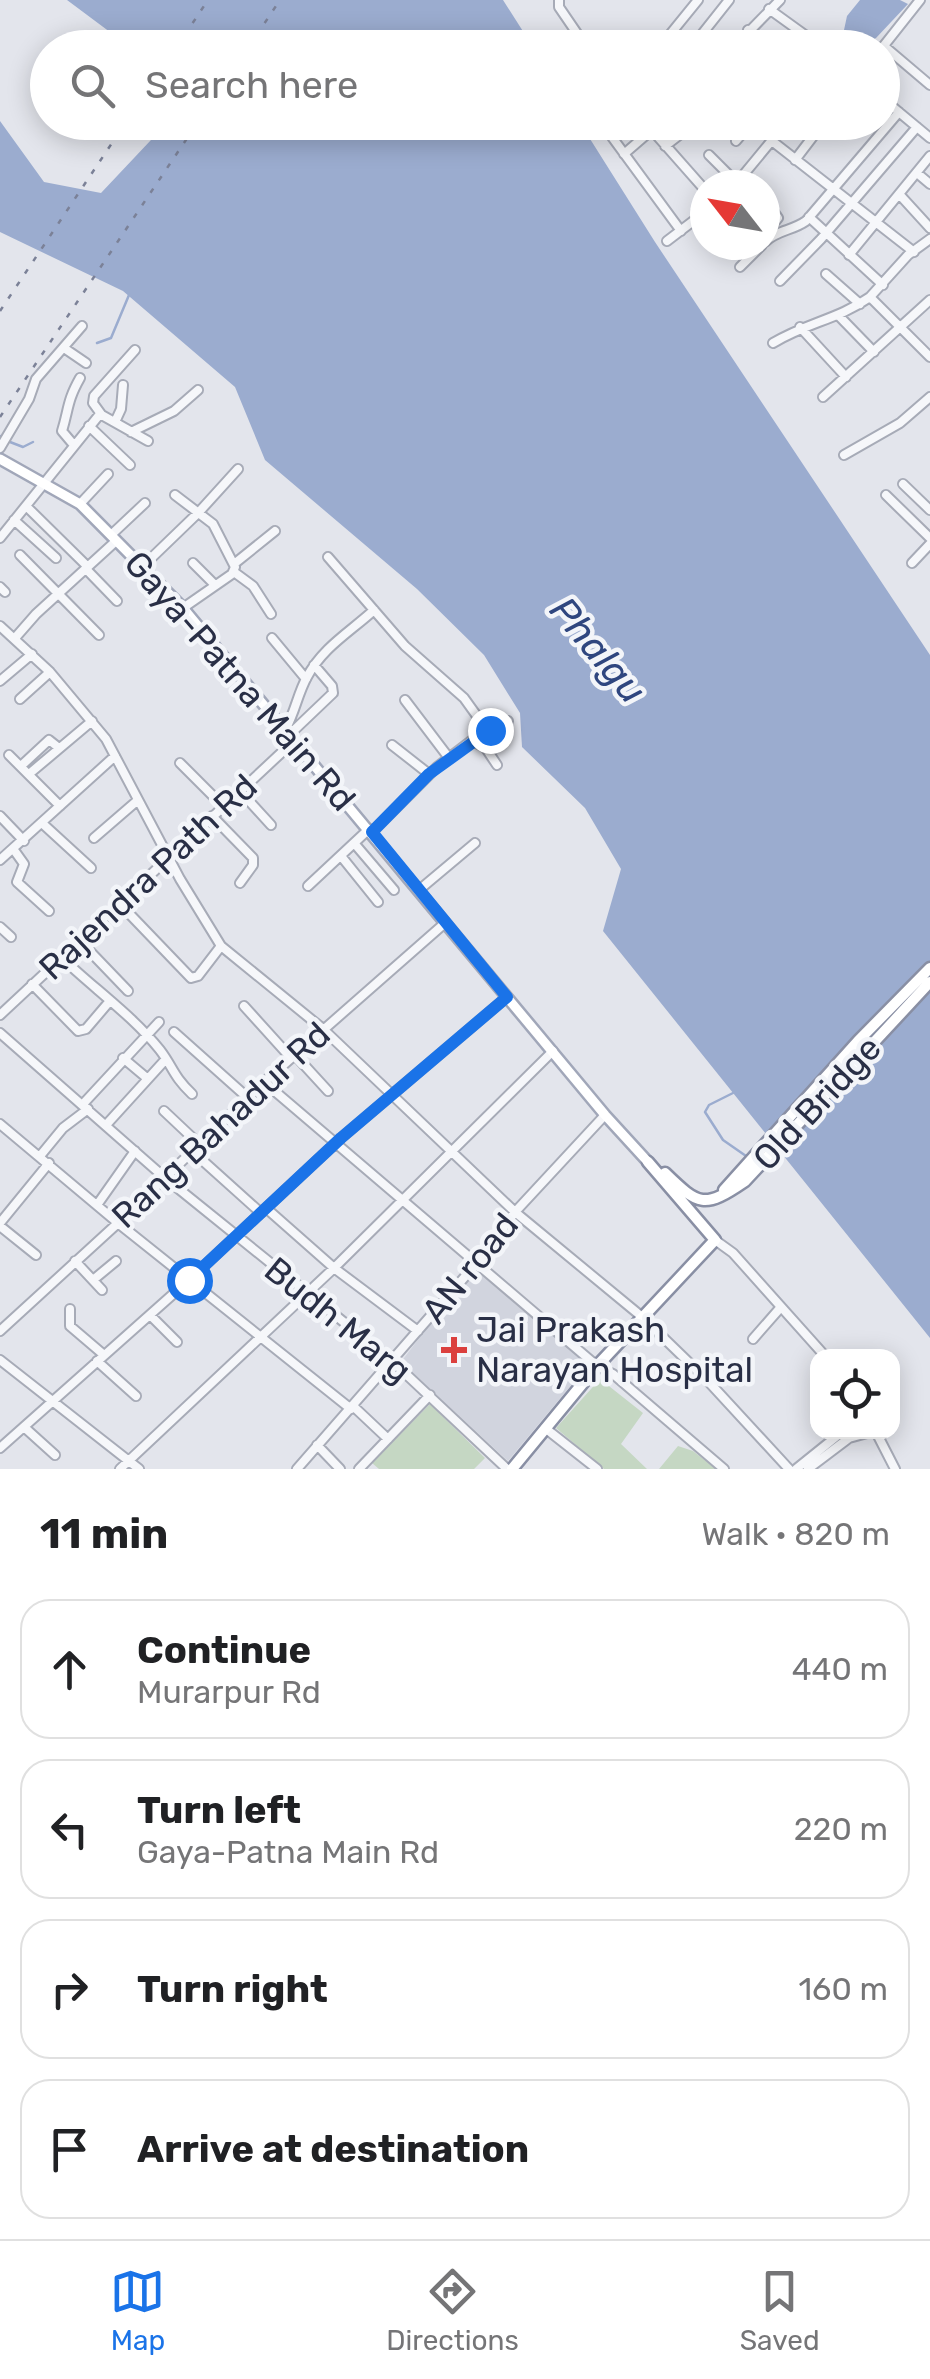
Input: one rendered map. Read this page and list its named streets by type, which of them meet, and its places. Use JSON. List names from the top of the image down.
{
  "streets": {
    "highway": ["Old Bridge"],
    "main road": ["Gaya-Patna Main Rd"],
    "street": [
      "Rajendra Path Rd",
      "Rang Bahadur Rd",
      "AN road",
      "Budh Marg"
    ]
  },
  "crossings": [
    ["Gaya-Patna Main Rd", "Rajendra Path Rd"],
    ["Gaya-Patna Main Rd", "Rang Bahadur Rd"],
    ["Gaya-Patna Main Rd", "AN road"],
    ["Rang Bahadur Rd", "Budh Marg"],
    ["AN road", "Budh Marg"]
  ],
  "water": ["Phalgu"],
  "places": {
    "health": ["Jai Prakash Narayan Hospital"]
  },
  "north": "top left",
  "page": {
    "search": "Search here",
    "heading": ["11 min", "Walk · 820 m"],
    "list": [
      ["Continue", "Murarpur Rd", "440 m"],
      ["Turn left", "Gaya-Patna Main Rd", "220 m"],
      ["Turn right", "160 m"],
      "Arrive at destination"
    ],
    "nav": ["Map", "Directions", "Saved"]
  }
}
